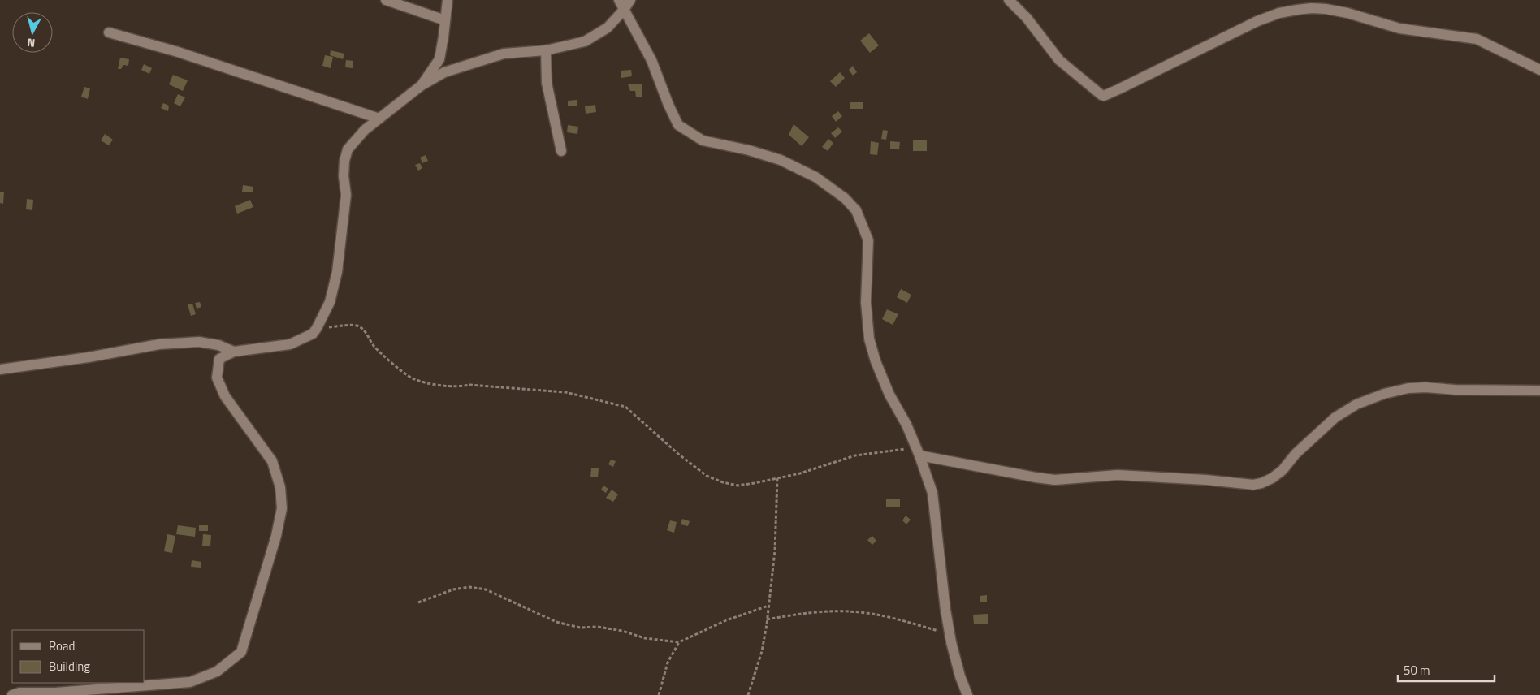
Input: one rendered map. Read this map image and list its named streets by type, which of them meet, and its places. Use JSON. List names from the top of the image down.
{
  "legend": ["Road", "Building"],
  "scale_bar": "50 m",
  "north": "bottom"
}
